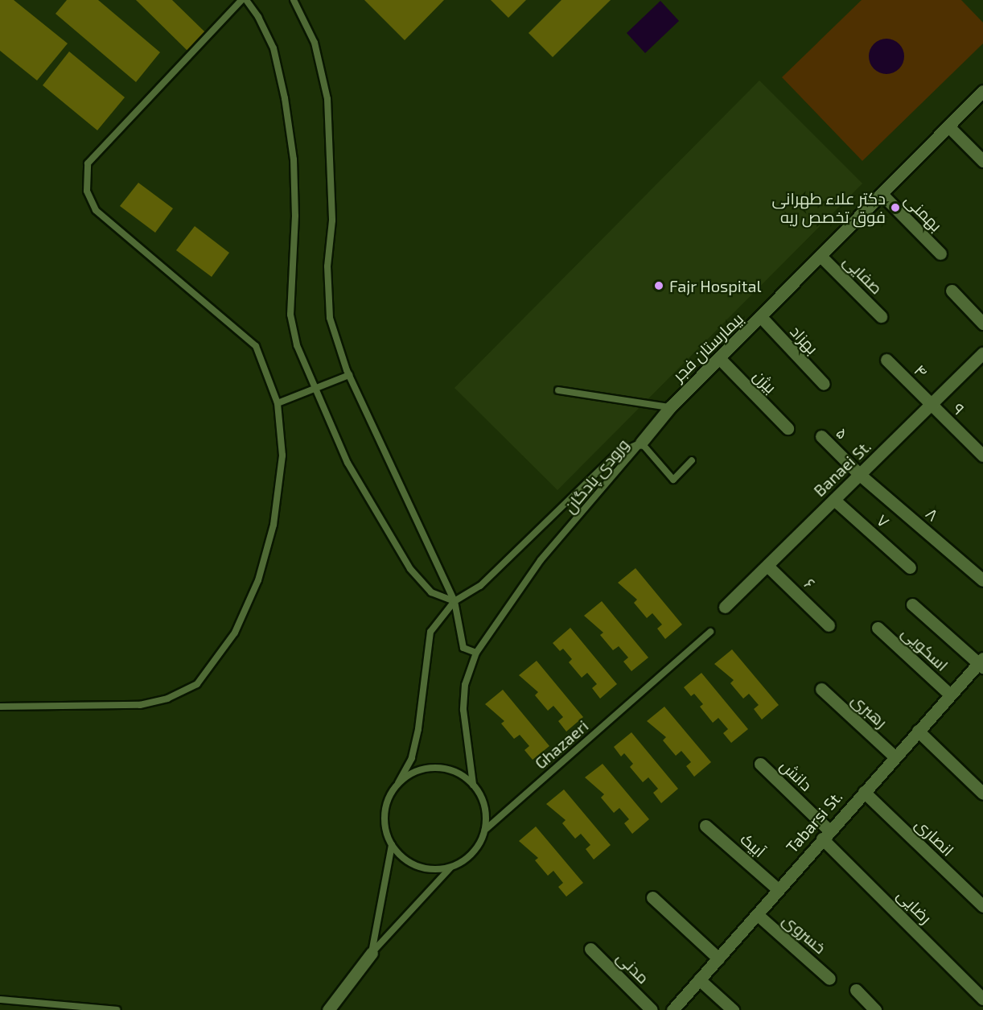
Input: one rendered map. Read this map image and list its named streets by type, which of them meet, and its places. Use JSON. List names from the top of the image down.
{
  "streets": {
    "street": [
      "بهمنی",
      "صفایی",
      "بهزاد",
      "بیمارستان فجر",
      "۴",
      "بیژن",
      "۹",
      "۵",
      "Banaei St.",
      "۸",
      "۷",
      "۶",
      "اسکویی",
      "رهبری",
      "دانش",
      "Tabarsi St.",
      "انصاری",
      "آبیک",
      "رضایی",
      "خسروی",
      "مدنی"
    ],
    "lane": ["ورودی پادگان", "Ghazaeri"]
  },
  "crossings": [
    ["بهمنی", "بیمارستان فجر"],
    ["صفایی", "بیمارستان فجر"],
    ["بهزاد", "بیمارستان فجر"],
    ["بیمارستان فجر", "بیژن"],
    ["بیمارستان فجر", "ورودی پادگان"],
    ["۴", "۹"],
    ["۴", "Banaei St."],
    ["۹", "Banaei St."],
    ["۵", "Banaei St."],
    ["۵", "۸"],
    ["Banaei St.", "۸"],
    ["Banaei St.", "۷"],
    ["Banaei St.", "۶"],
    ["ورودی پادگان", "Ghazaeri"],
    ["اسکویی", "Tabarsi St."],
    ["رهبری", "Tabarsi St."],
    ["دانش", "Tabarsi St."],
    ["دانش", "رضایی"],
    ["Tabarsi St.", "انصاری"],
    ["Tabarsi St.", "آبیک"],
    ["Tabarsi St.", "رضایی"],
    ["Tabarsi St.", "خسروی"]
  ],
  "places": ["دکتر علاء طهرانی فوق تخصص ریه", "Fajr Hospital"]
}
